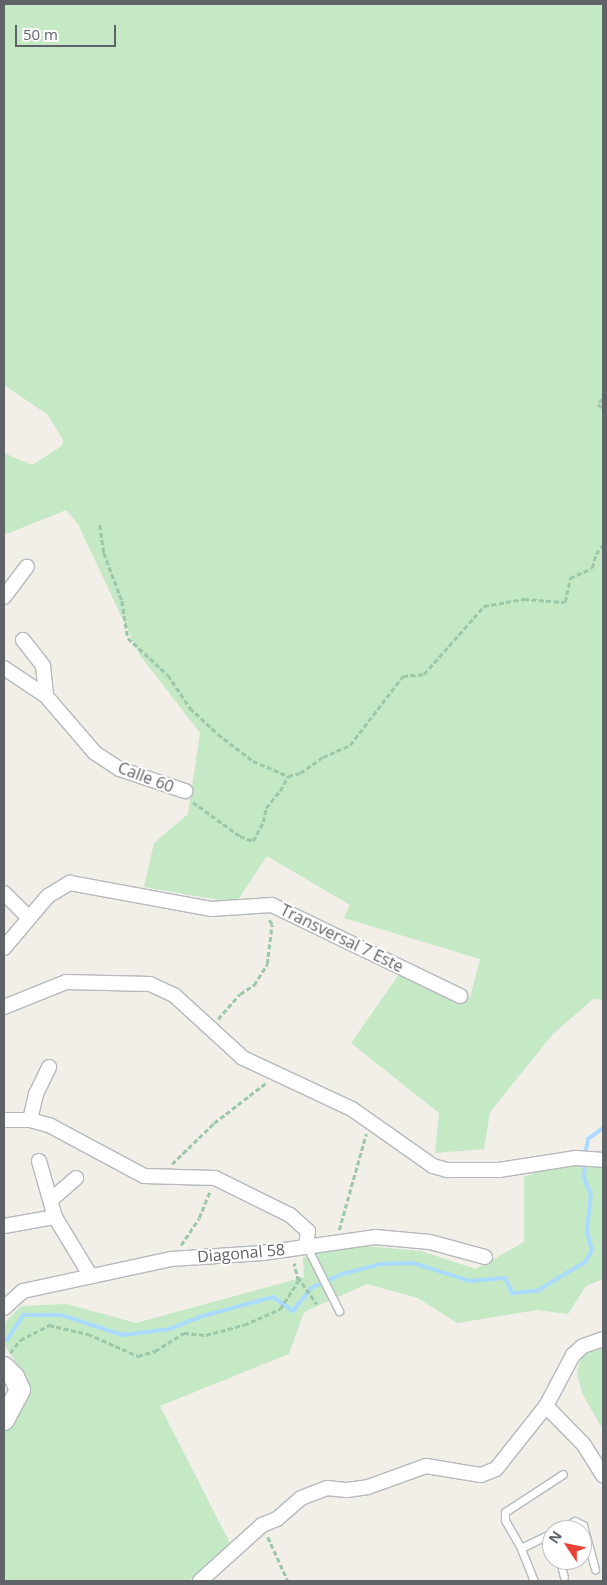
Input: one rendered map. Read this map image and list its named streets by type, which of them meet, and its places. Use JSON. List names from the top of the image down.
{
  "streets": {
    "street": ["Calle 60", "Transversal 7 Este", "Diagonal 58"]
  },
  "scale_bar": "50 m",
  "north": "top left"
}
